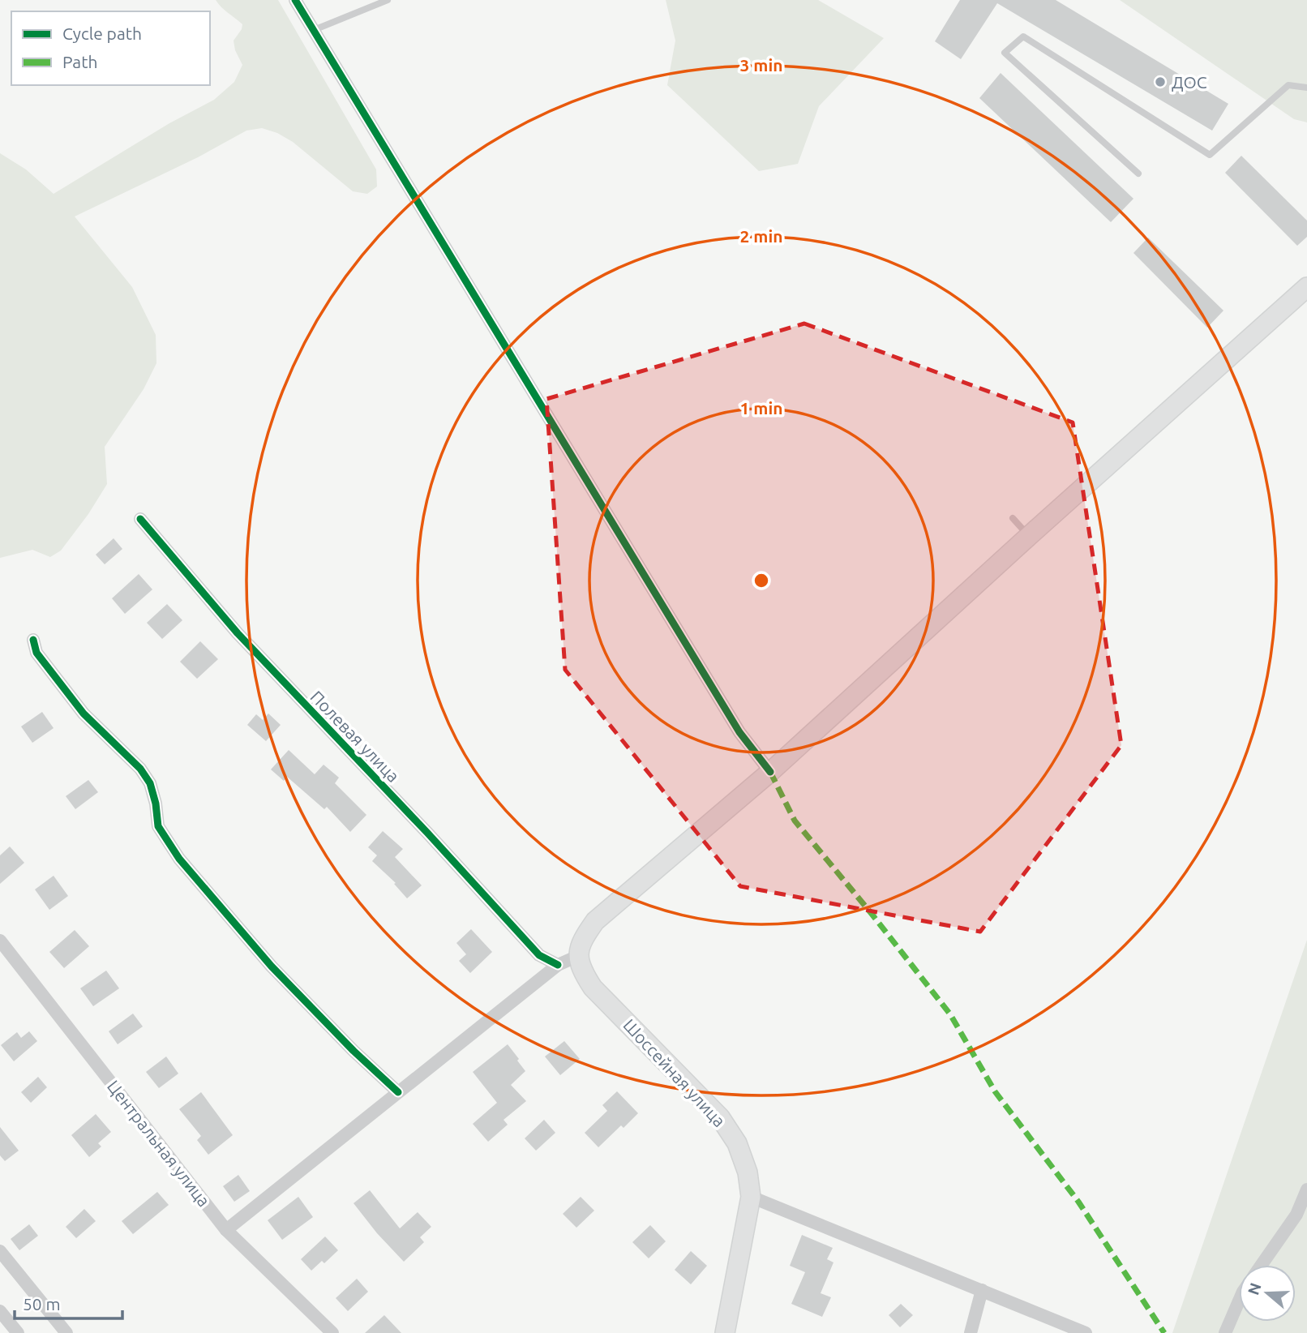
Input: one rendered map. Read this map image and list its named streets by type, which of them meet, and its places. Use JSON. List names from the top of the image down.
{
  "streets": {
    "main road": ["Шоссейная улица"],
    "street": ["Полевая улица", "Центральная улица"]
  },
  "places": ["ДОС"],
  "legend": ["Cycle path", "Path"],
  "scale_bar": "50 m",
  "north": "left",
  "rings": ["3 min", "2 min", "1 min"]
}
